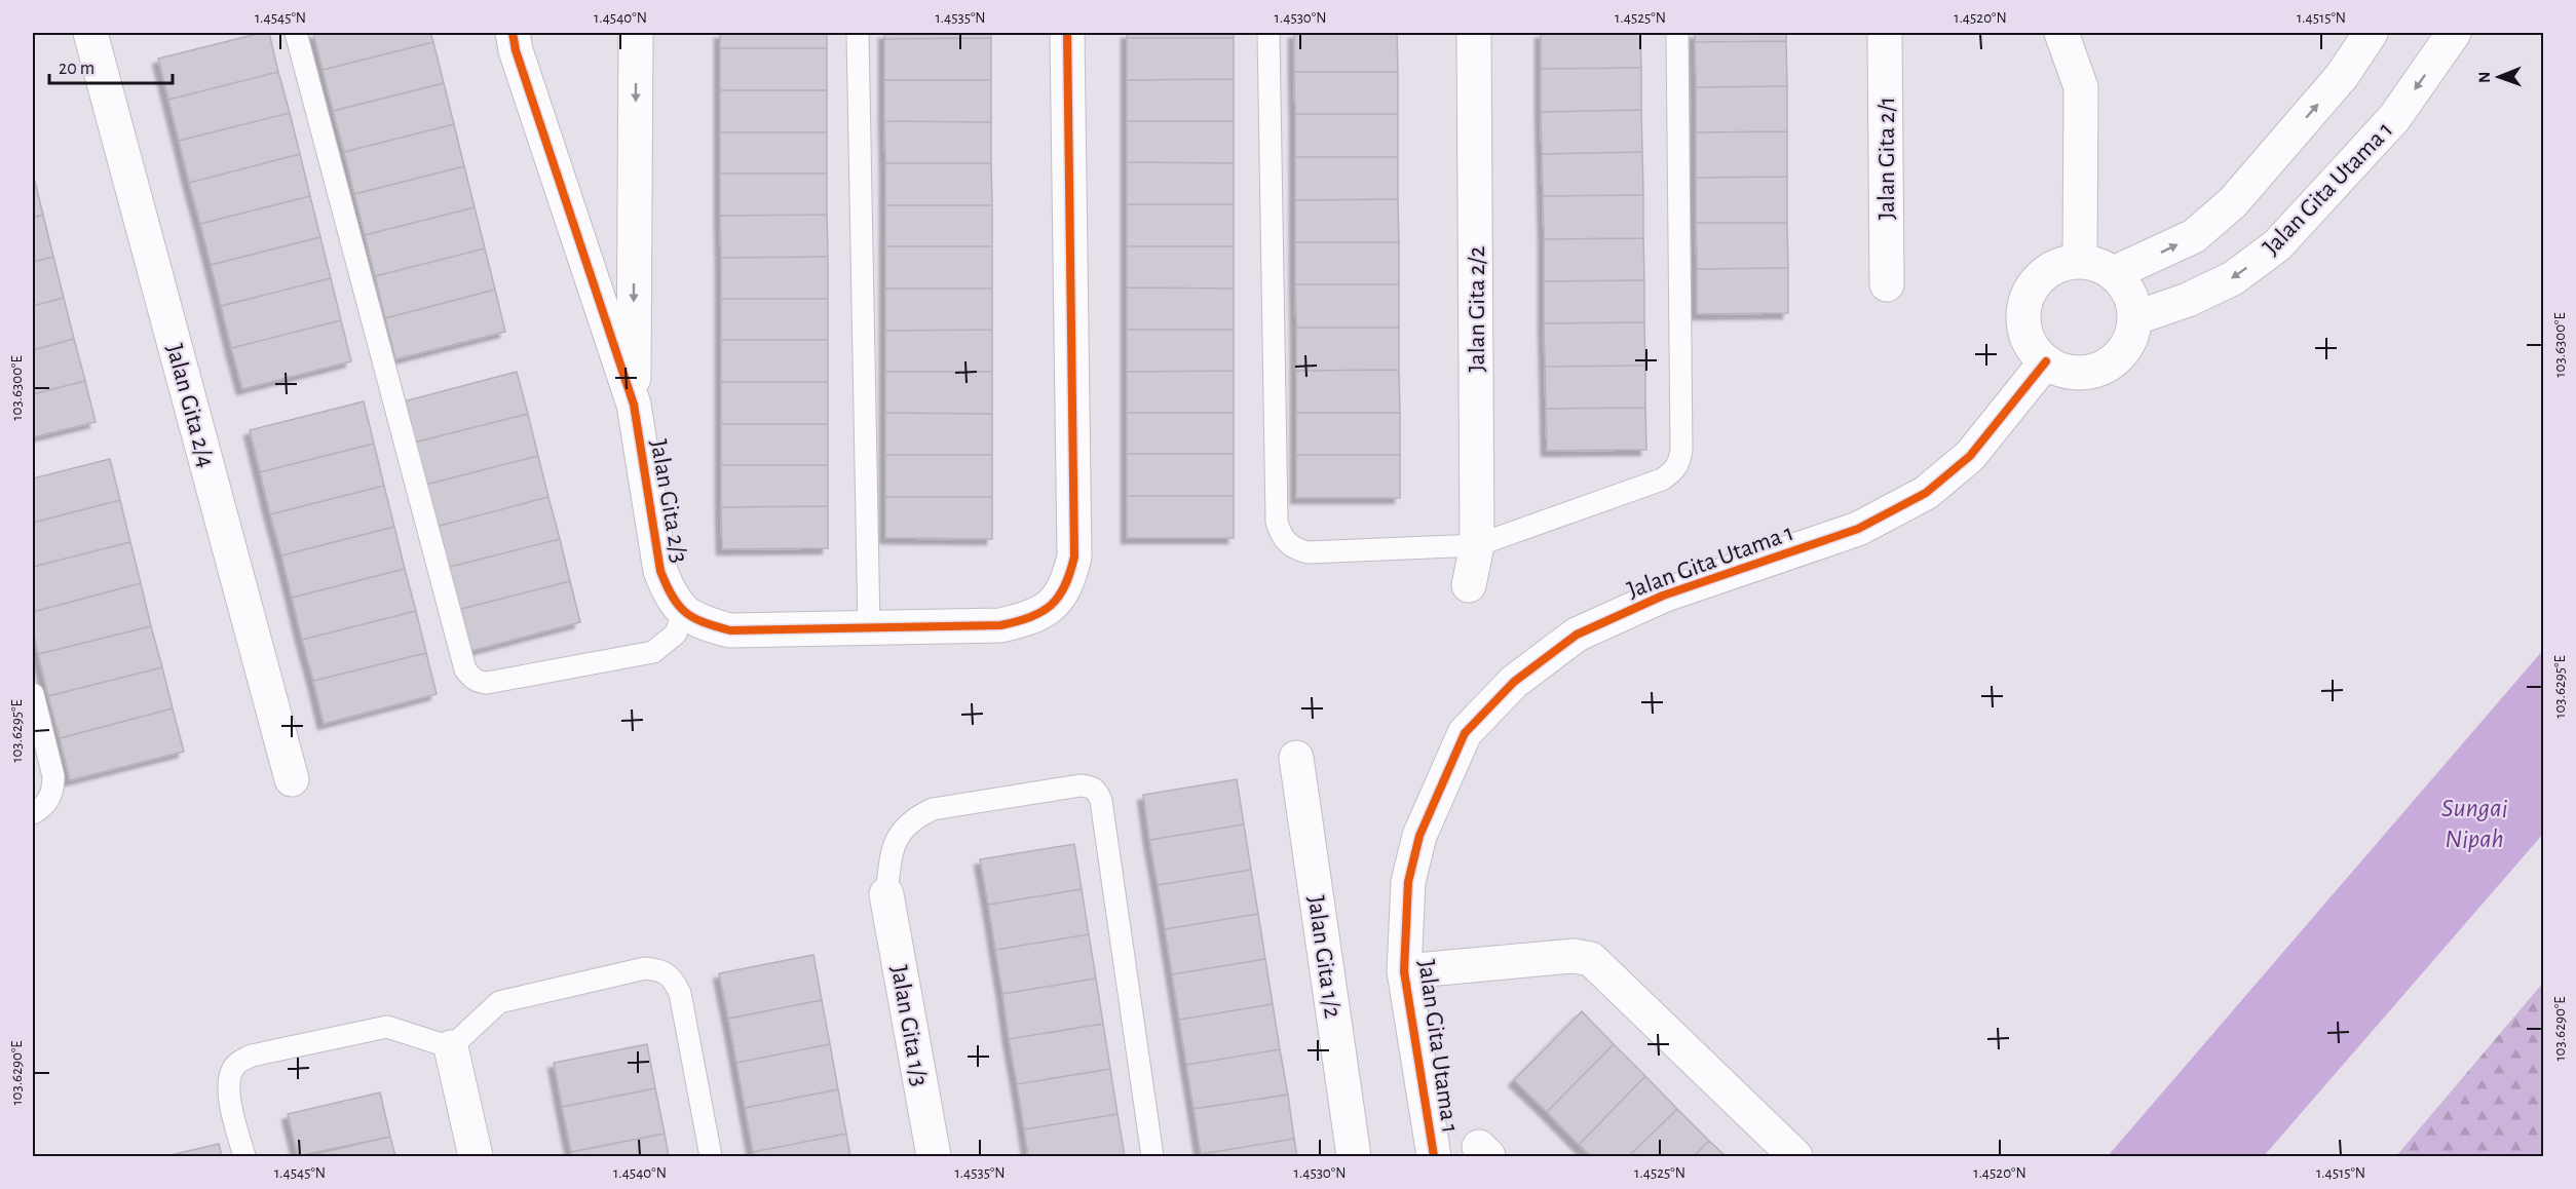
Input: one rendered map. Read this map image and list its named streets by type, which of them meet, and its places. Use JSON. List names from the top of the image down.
{
  "streets": {
    "street": [
      "Jalan Gita 2/1",
      "Jalan Gita Utama 1",
      "Jalan Gita 2/2",
      "Jalan Gita 2/4",
      "Jalan Gita 2/3",
      "Jalan Gita 1/2",
      "Jalan Gita 1/3"
    ]
  },
  "water": ["Sungai Nipah"],
  "scale_bar": "20 m",
  "north": "left",
  "coordinates": [
    "1.4545°N",
    "1.4540°N",
    "1.4535°N",
    "1.4530°N",
    "1.4525°N",
    "1.4520°N",
    "1.4515°N",
    "103.6300°E",
    "103.6295°E",
    "103.6290°E"
  ]
}
